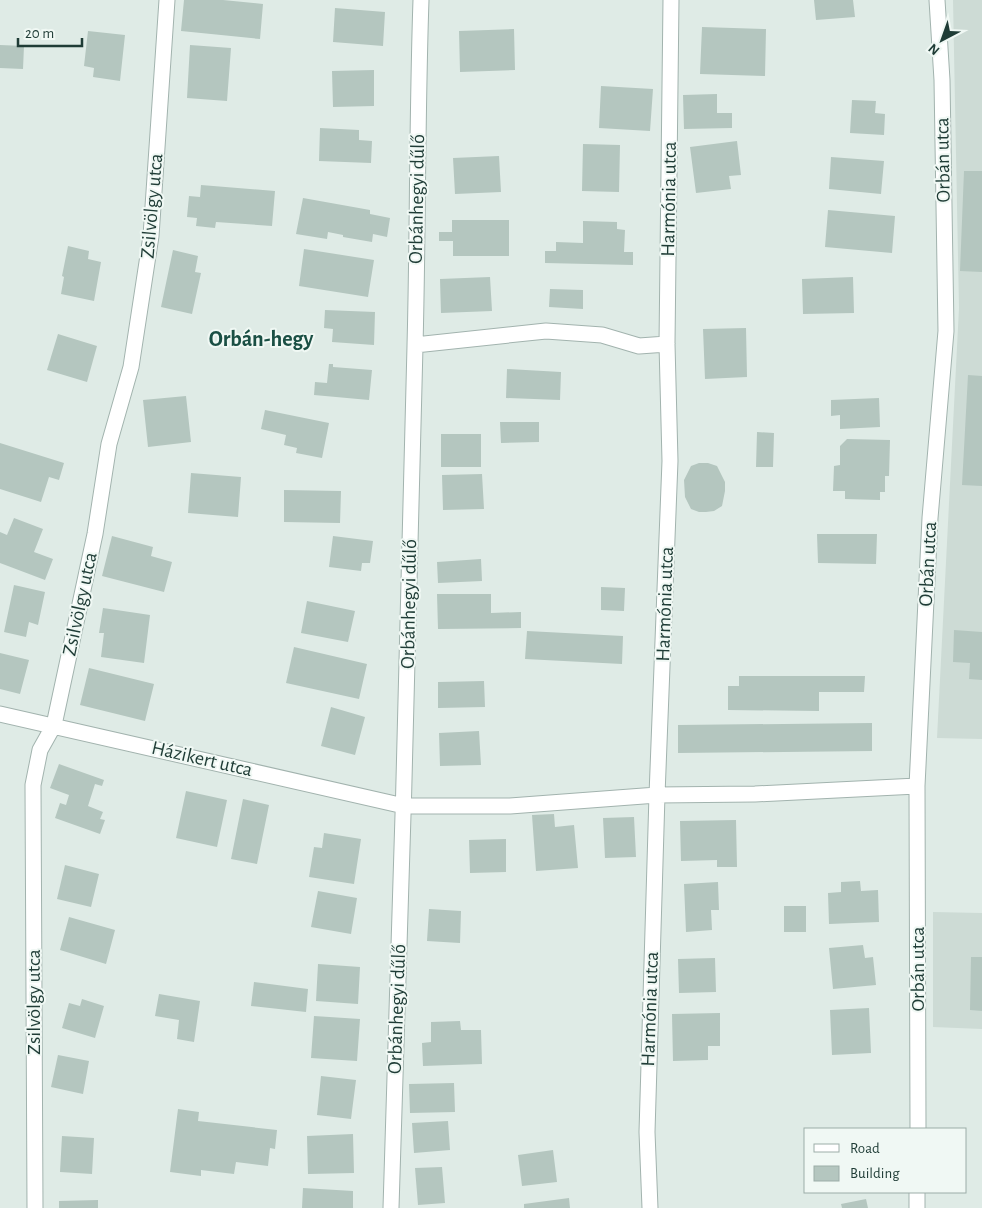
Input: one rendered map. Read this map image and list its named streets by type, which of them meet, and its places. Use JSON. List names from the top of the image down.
{
  "streets": {
    "street": [
      "Orbán utca",
      "Orbánhegyi dűlő",
      "Harmónia utca",
      "Zsilvölgy utca",
      "Házikert utca"
    ]
  },
  "crossings": [
    ["Orbán utca", "Házikert utca"],
    ["Orbánhegyi dűlő", "Házikert utca"],
    ["Harmónia utca", "Házikert utca"],
    ["Zsilvölgy utca", "Házikert utca"]
  ],
  "districts": ["Orbán-hegy"],
  "legend": ["Road", "Building"],
  "scale_bar": "20 m",
  "north": "bottom left"
}
